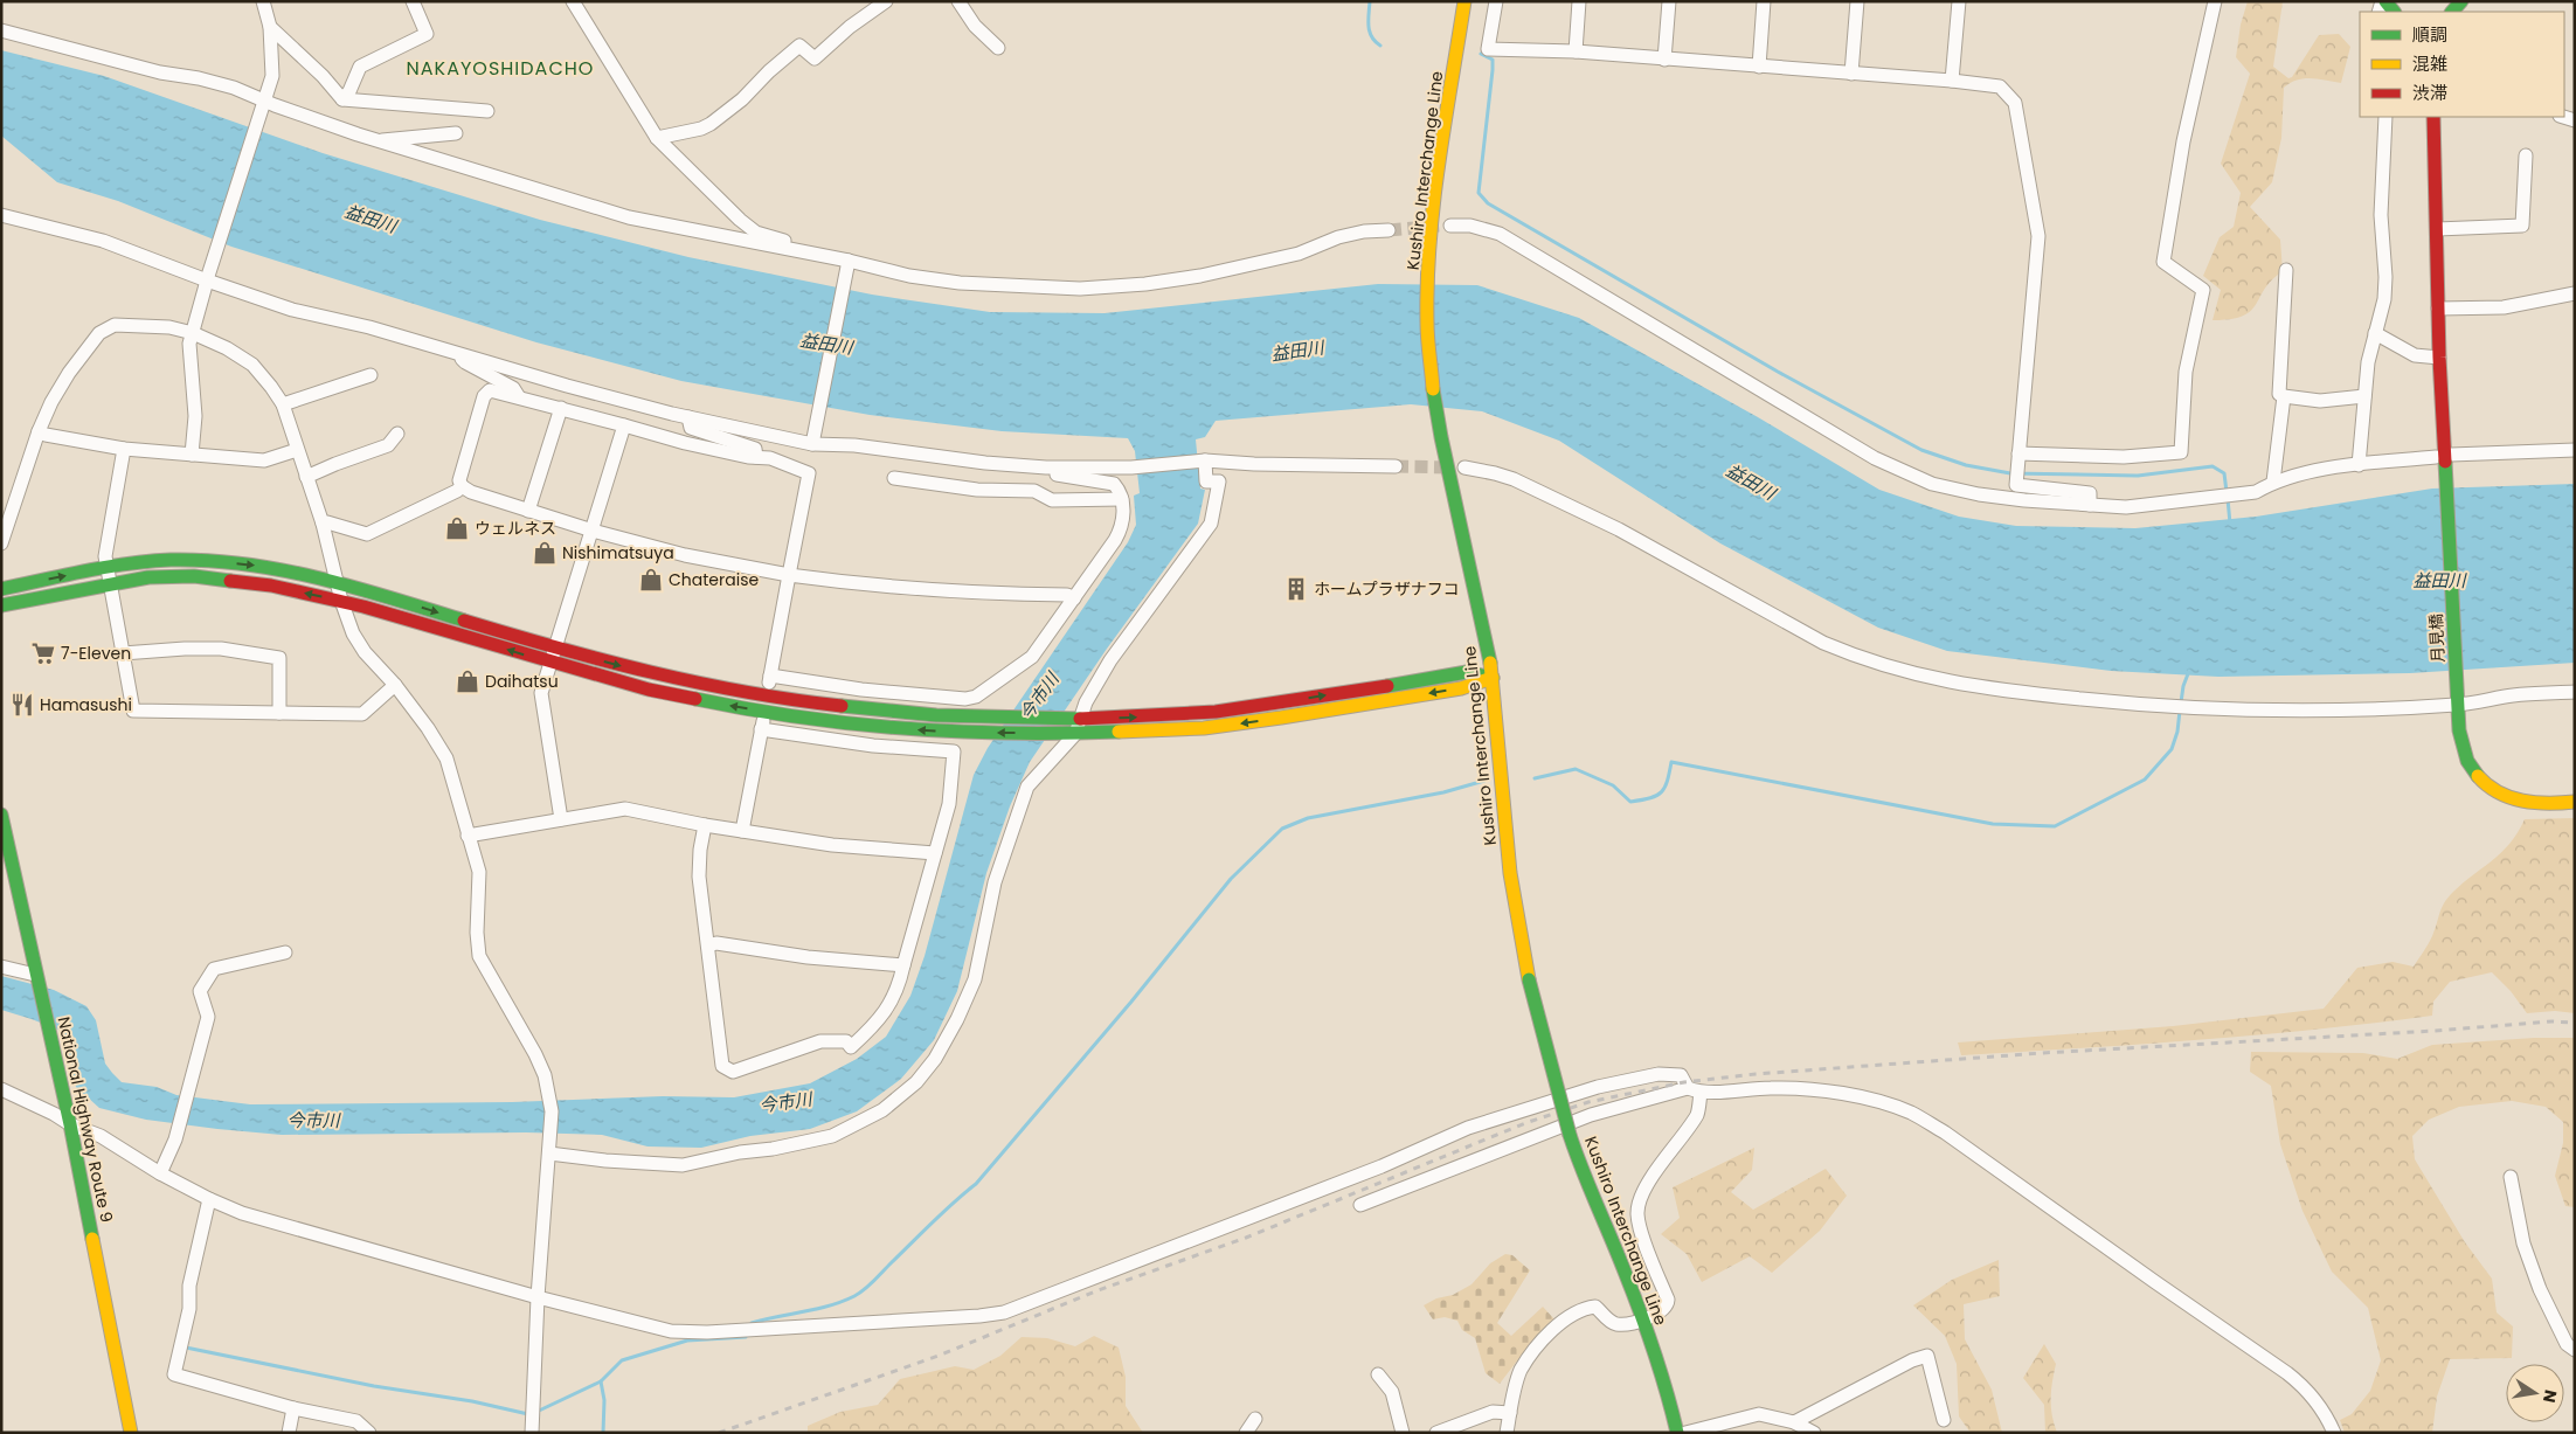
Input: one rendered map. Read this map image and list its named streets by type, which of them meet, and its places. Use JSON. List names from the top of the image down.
{
  "streets": {
    "main road": ["Kushiro Interchange Line", "月見橋", "National Highway Route 9"]
  },
  "districts": ["NAKAYOSHIDACHO"],
  "water": ["益田川", "今市川"],
  "places": {
    "shop": [
      "ウェルネス",
      "Nishimatsuya",
      "Chateraise",
      "Daihatsu"
    ],
    "building": ["ホームプラザナフコ"],
    "supermarket": ["7-Eleven"],
    "restaurant": ["Hamasushi"]
  },
  "legend": ["順調", "混雑", "渋滞"],
  "north": "right"
}
